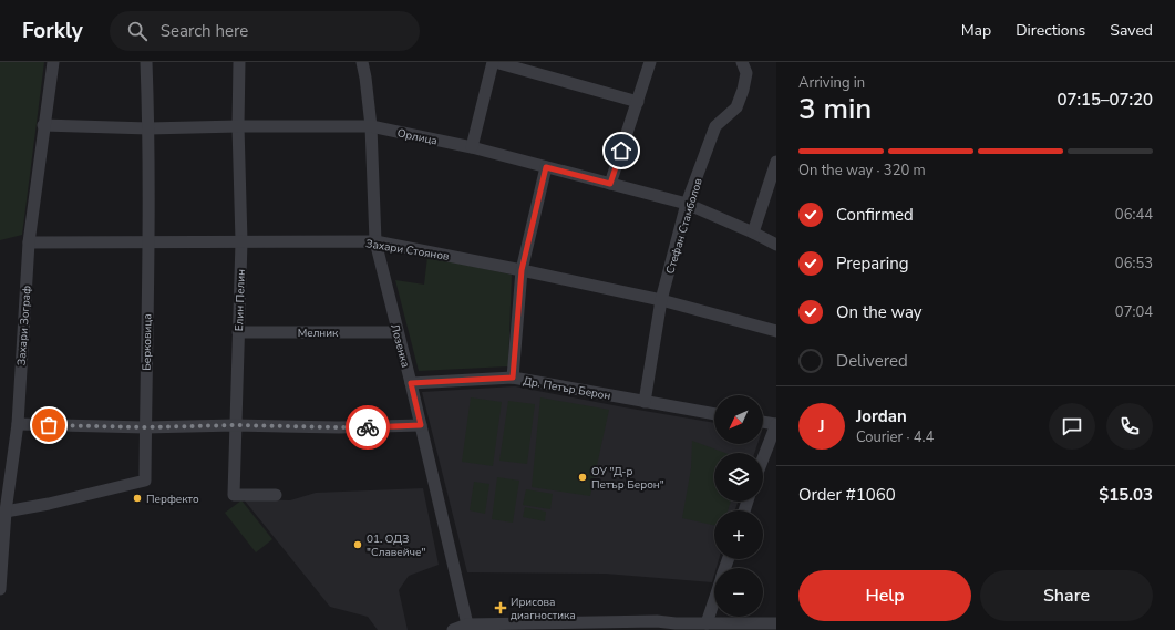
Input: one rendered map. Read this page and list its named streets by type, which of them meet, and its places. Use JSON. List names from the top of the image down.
{
  "streets": {
    "street": [
      "Орлица",
      "Стефан Стамболов",
      "Захари Стоянов",
      "Елин Пелин",
      "Захари Зограф",
      "Мелник",
      "Берковица",
      "Лозенка",
      "Др. Петър Берон"
    ]
  },
  "crossings": [
    ["Орлица", "Стефан Стамболов"],
    ["Орлица", "Елин Пелин"],
    ["Орлица", "Захари Зограф"],
    ["Орлица", "Берковица"],
    ["Орлица", "Лозенка"],
    ["Стефан Стамболов", "Захари Стоянов"],
    ["Стефан Стамболов", "Др. Петър Берон"],
    ["Захари Стоянов", "Елин Пелин"],
    ["Захари Стоянов", "Захари Зограф"],
    ["Захари Стоянов", "Берковица"],
    ["Захари Стоянов", "Лозенка"],
    ["Елин Пелин", "Мелник"],
    ["Захари Зограф", "Берковица"],
    ["Мелник", "Лозенка"],
    ["Лозенка", "Др. Петър Берон"]
  ],
  "places": {
    "other": ["ОУ \"Д-р Петър Берон\"", "Перфекто", "01. ОДЗ \"Славейче\""],
    "health": ["Ирисова диагностика"]
  },
  "north": "bottom left",
  "page": {
    "header": "Forkly",
    "search": "Search here",
    "nav": ["Map", "Directions", "Saved"],
    "heading": ["3 min", "Arriving in", "07:15–07:20"],
    "panel": [
      "Jordan",
      "Courier · 4.4",
      "Order #1060",
      "$15.03"
    ],
    "bar": "On the way · 320 m",
    "list": [
      ["Confirmed", "06:44"],
      ["Preparing", "06:53"],
      ["On the way", "07:04"],
      "Delivered"
    ],
    "map_buttons": ["+", "−"],
    "round": "J",
    "buttons": ["Help", "Share"]
  }
}
